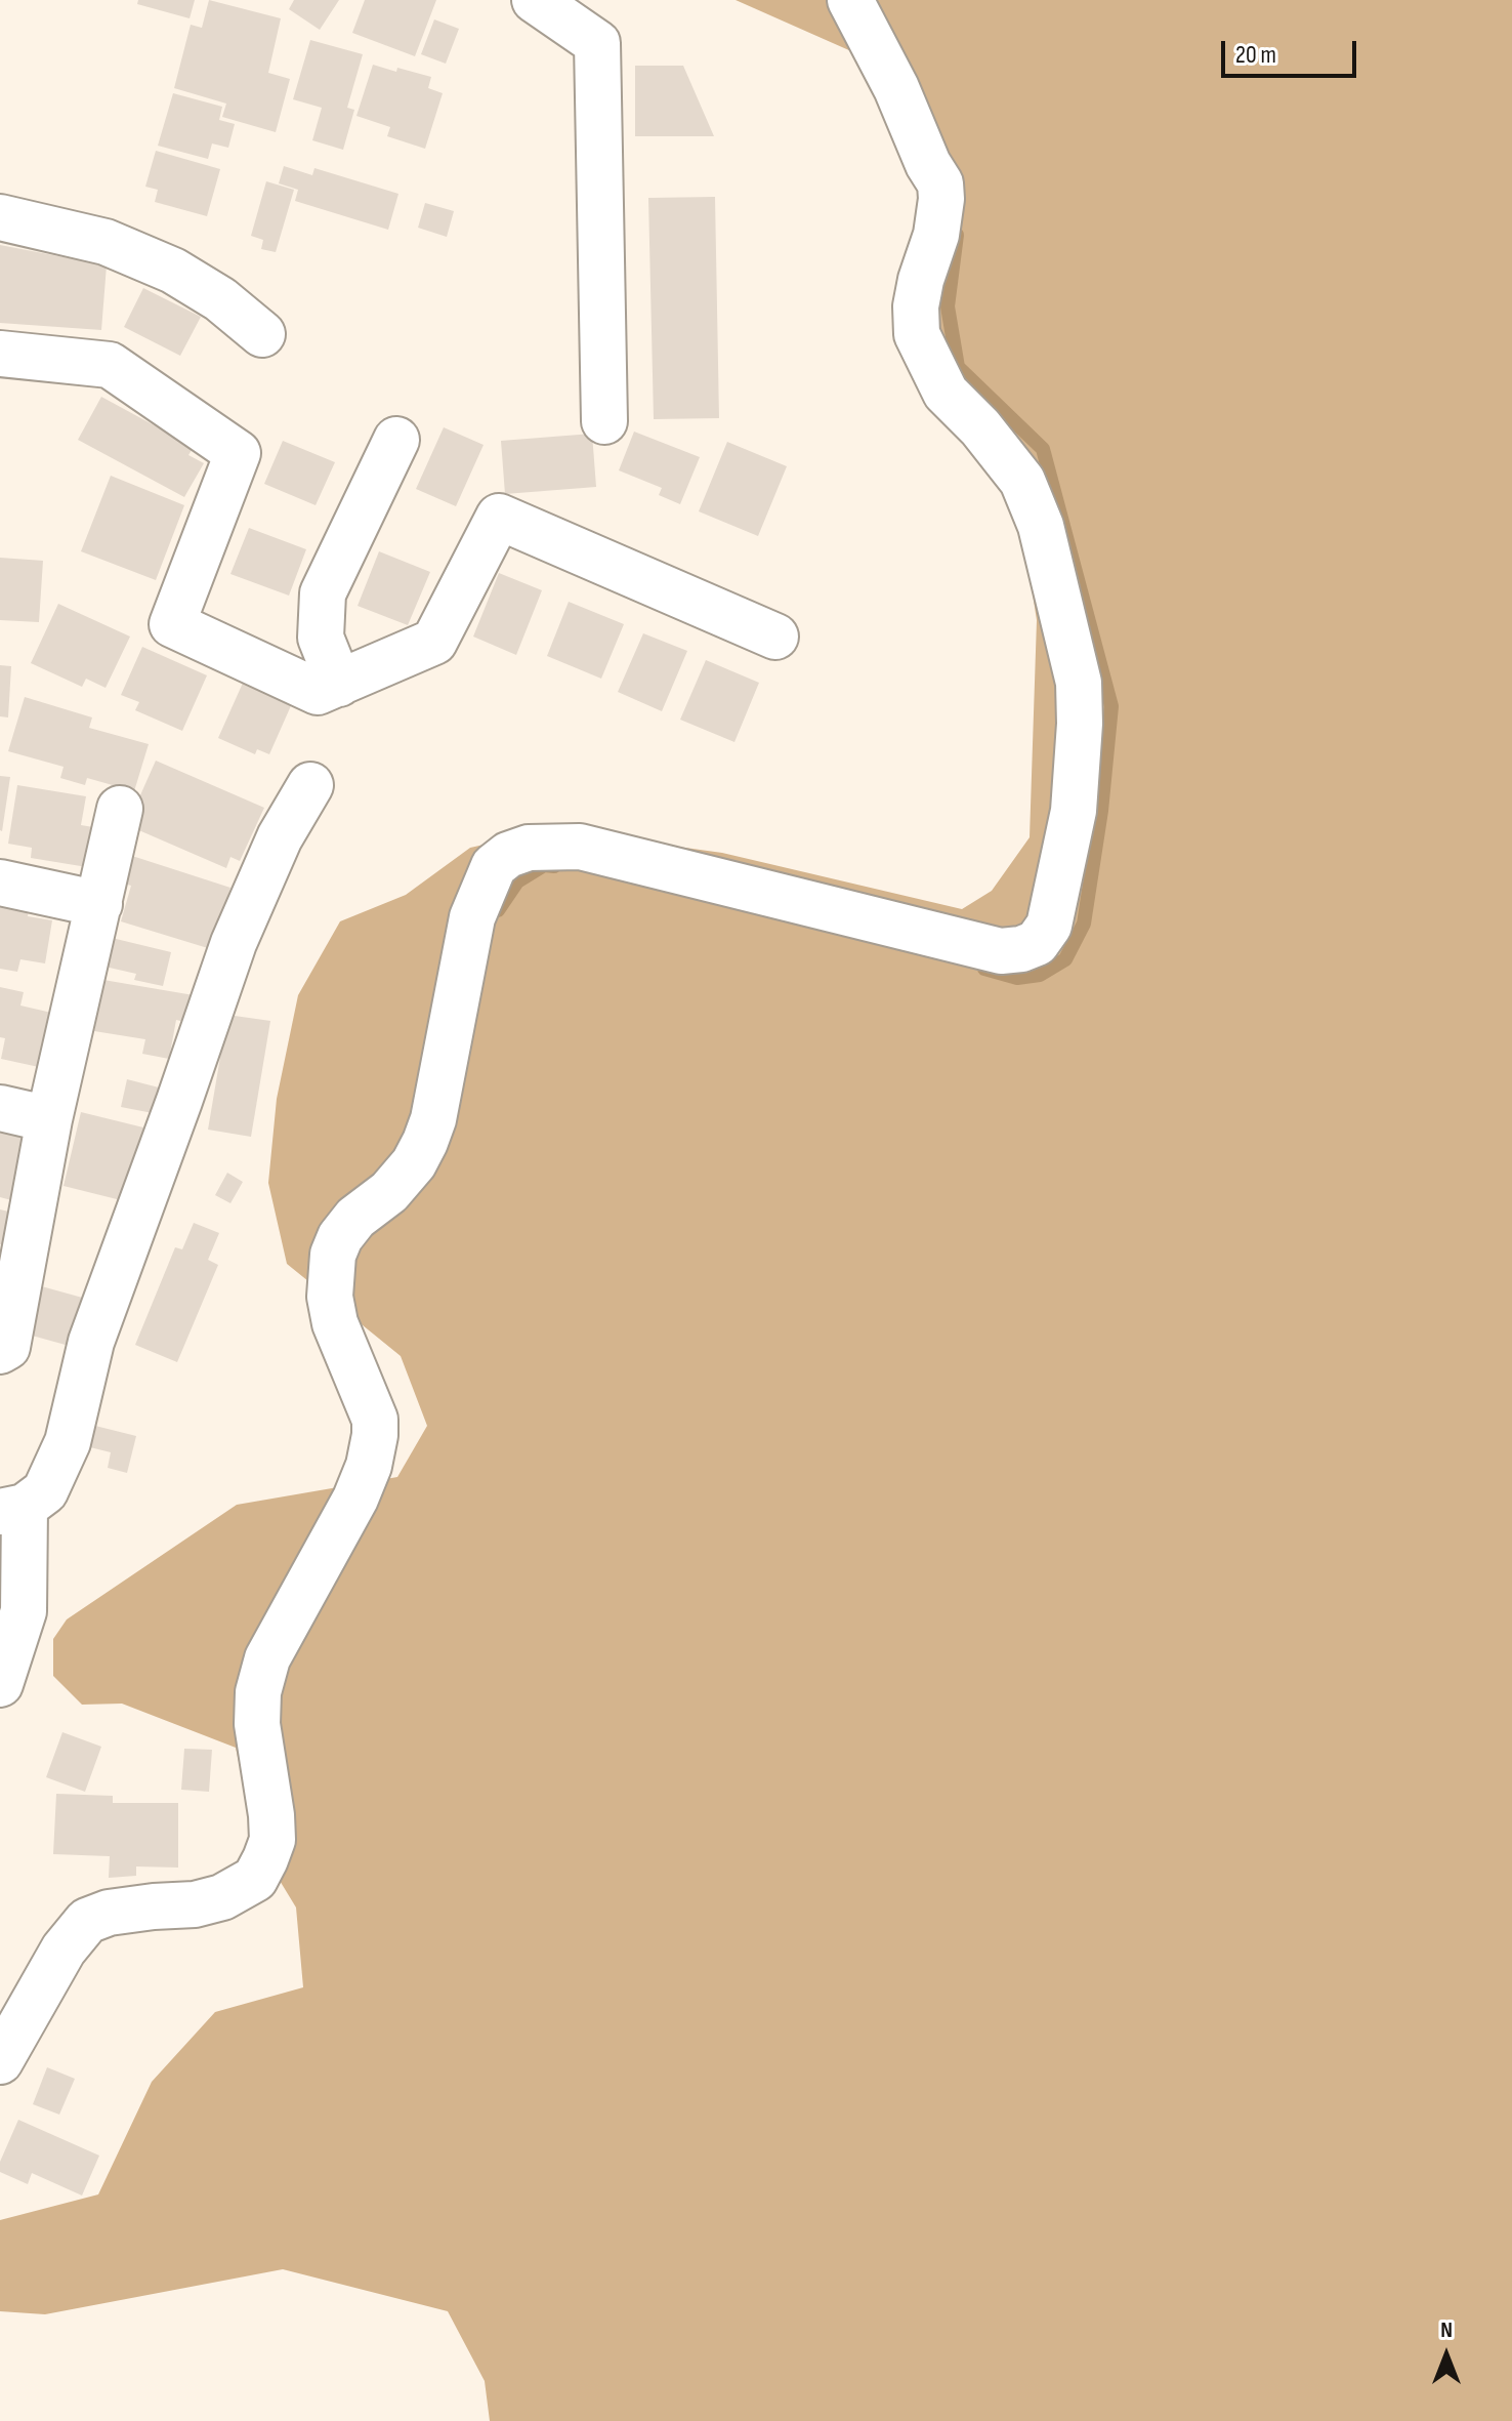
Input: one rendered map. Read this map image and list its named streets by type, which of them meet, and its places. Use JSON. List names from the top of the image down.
{
  "scale_bar": "20 m",
  "north": "top"
}
